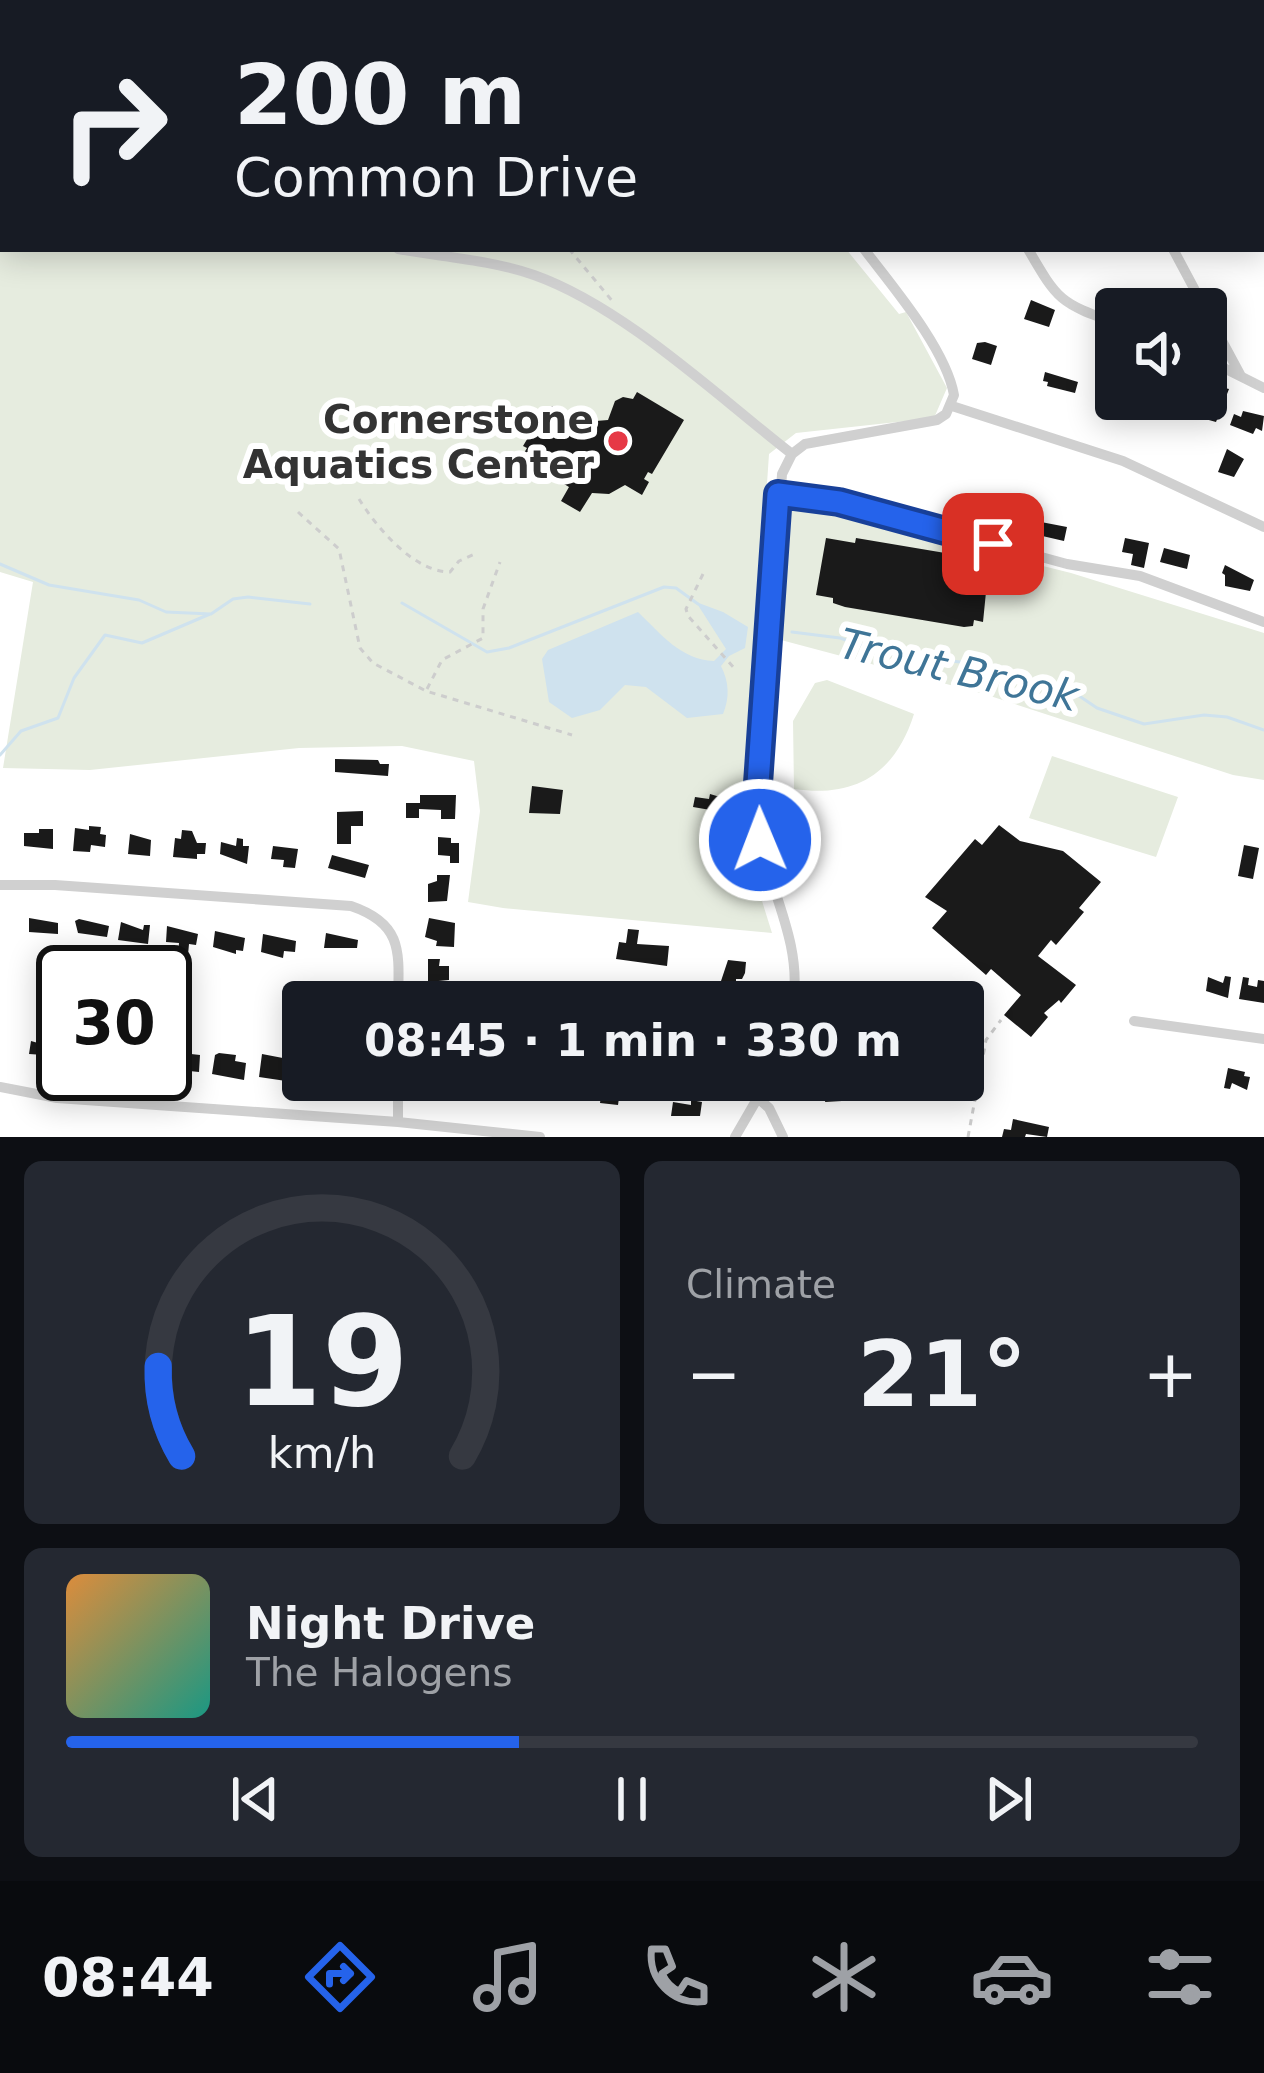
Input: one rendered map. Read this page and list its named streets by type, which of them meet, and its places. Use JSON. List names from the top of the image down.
{
  "water": ["Trout Brook"],
  "places": ["Cornerstone Aquatics Center"],
  "page": {
    "turn": ["200 m", "Common Drive"],
    "limit": "30",
    "trip": "08:45 · 1 min · 330 m",
    "tile": "Climate",
    "heat": ["−", "21°", "+"],
    "song": ["Night Drive", "The Halogens"],
    "tabs": "08:44",
    "gauge": ["19", "km/h"]
  }
}
